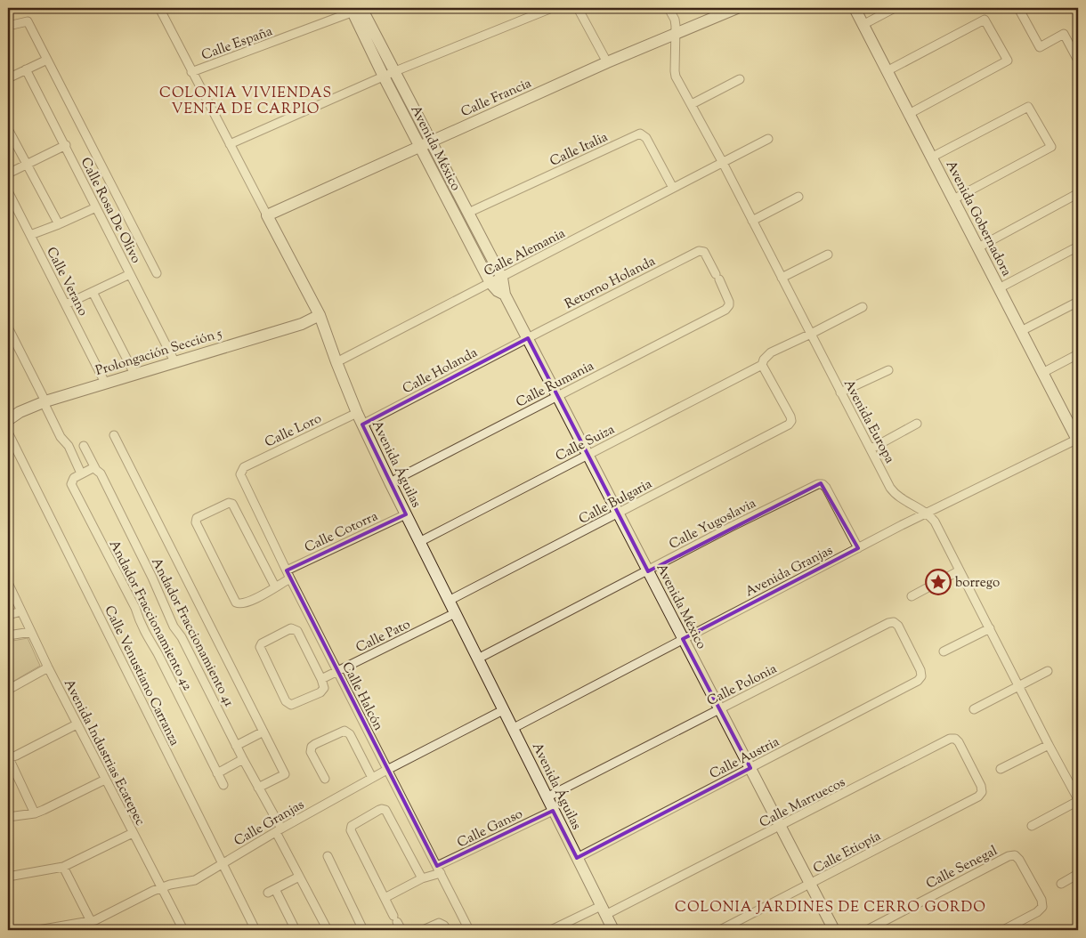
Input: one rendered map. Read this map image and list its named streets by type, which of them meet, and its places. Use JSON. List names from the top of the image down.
{
  "streets": {
    "street": [
      "Calle España",
      "Calle Francia",
      "Avenida México",
      "Calle Italia",
      "Calle Rosa De Olivo",
      "Avenida Gobernadora",
      "Calle Alemania",
      "Calle Verano",
      "Retorno Holanda",
      "Prolongación Sección 5",
      "Calle Holanda",
      "Calle Rumania",
      "Avenida Europa",
      "Calle Loro",
      "Calle Suiza",
      "Avenida Águilas",
      "Calle Bulgaria",
      "Calle Yugoslavia",
      "Calle Cotorra",
      "Avenida Granjas",
      "Andador Fraccionamiento 42",
      "Andador Fraccionamiento 41",
      "Calle Pato",
      "Calle Venustiano Carranza",
      "Calle Polonia",
      "Calle Halcón",
      "Avenida Industrias Ecatepec",
      "Calle Austria",
      "Calle Marruecos",
      "Calle Granjas",
      "Calle Ganso",
      "Calle Etiopía",
      "Calle Senegal"
    ]
  },
  "crossings": [
    ["Calle España", "Avenida México"],
    ["Calle España", "Avenida Águilas"],
    ["Calle Francia", "Avenida México"],
    ["Calle Francia", "Avenida Europa"],
    ["Calle Francia", "Avenida Águilas"],
    ["Avenida México", "Calle Italia"],
    ["Avenida México", "Calle Alemania"],
    ["Avenida México", "Retorno Holanda"],
    ["Avenida México", "Calle Holanda"],
    ["Avenida México", "Calle Rumania"],
    ["Avenida México", "Calle Suiza"],
    ["Avenida México", "Calle Bulgaria"],
    ["Avenida México", "Calle Yugoslavia"],
    ["Avenida México", "Avenida Granjas"],
    ["Avenida México", "Calle Polonia"],
    ["Avenida México", "Calle Austria"],
    ["Avenida México", "Calle Marruecos"],
    ["Avenida México", "Calle Etiopía"],
    ["Calle Italia", "Calle Alemania"],
    ["Calle Rosa De Olivo", "Prolongación Sección 5"],
    ["Avenida Gobernadora", "Avenida Granjas"],
    ["Calle Alemania", "Avenida Europa"],
    ["Calle Alemania", "Avenida Águilas"],
    ["Calle Verano", "Prolongación Sección 5"],
    ["Retorno Holanda", "Calle Holanda"],
    ["Retorno Holanda", "Calle Rumania"],
    ["Prolongación Sección 5", "Avenida Águilas"],
    ["Calle Holanda", "Avenida Águilas"],
    ["Calle Rumania", "Avenida Águilas"],
    ["Avenida Europa", "Calle Suiza"],
    ["Avenida Europa", "Avenida Granjas"],
    ["Calle Loro", "Avenida Águilas"],
    ["Calle Loro", "Calle Halcón"],
    ["Calle Suiza", "Avenida Águilas"],
    ["Calle Suiza", "Calle Bulgaria"],
    ["Avenida Águilas", "Calle Bulgaria"],
    ["Avenida Águilas", "Calle Yugoslavia"],
    ["Avenida Águilas", "Calle Cotorra"],
    ["Avenida Águilas", "Avenida Granjas"],
    ["Avenida Águilas", "Calle Pato"],
    ["Avenida Águilas", "Calle Polonia"],
    ["Avenida Águilas", "Calle Austria"],
    ["Avenida Águilas", "Calle Marruecos"],
    ["Avenida Águilas", "Calle Granjas"],
    ["Avenida Águilas", "Calle Ganso"],
    ["Calle Yugoslavia", "Avenida Granjas"],
    ["Calle Cotorra", "Calle Halcón"],
    ["Andador Fraccionamiento 41", "Calle Granjas"],
    ["Calle Pato", "Calle Halcón"],
    ["Calle Venustiano Carranza", "Calle Granjas"],
    ["Calle Polonia", "Calle Austria"],
    ["Calle Halcón", "Calle Granjas"],
    ["Calle Halcón", "Calle Ganso"],
    ["Avenida Industrias Ecatepec", "Calle Granjas"],
    ["Calle Marruecos", "Calle Etiopía"]
  ],
  "districts": ["COLONIA VIVIENDAS VENTA DE CARPIO", "COLONIA JARDINES DE CERRO GORDO"],
  "places": {
    "place": ["borrego"]
  }
}
